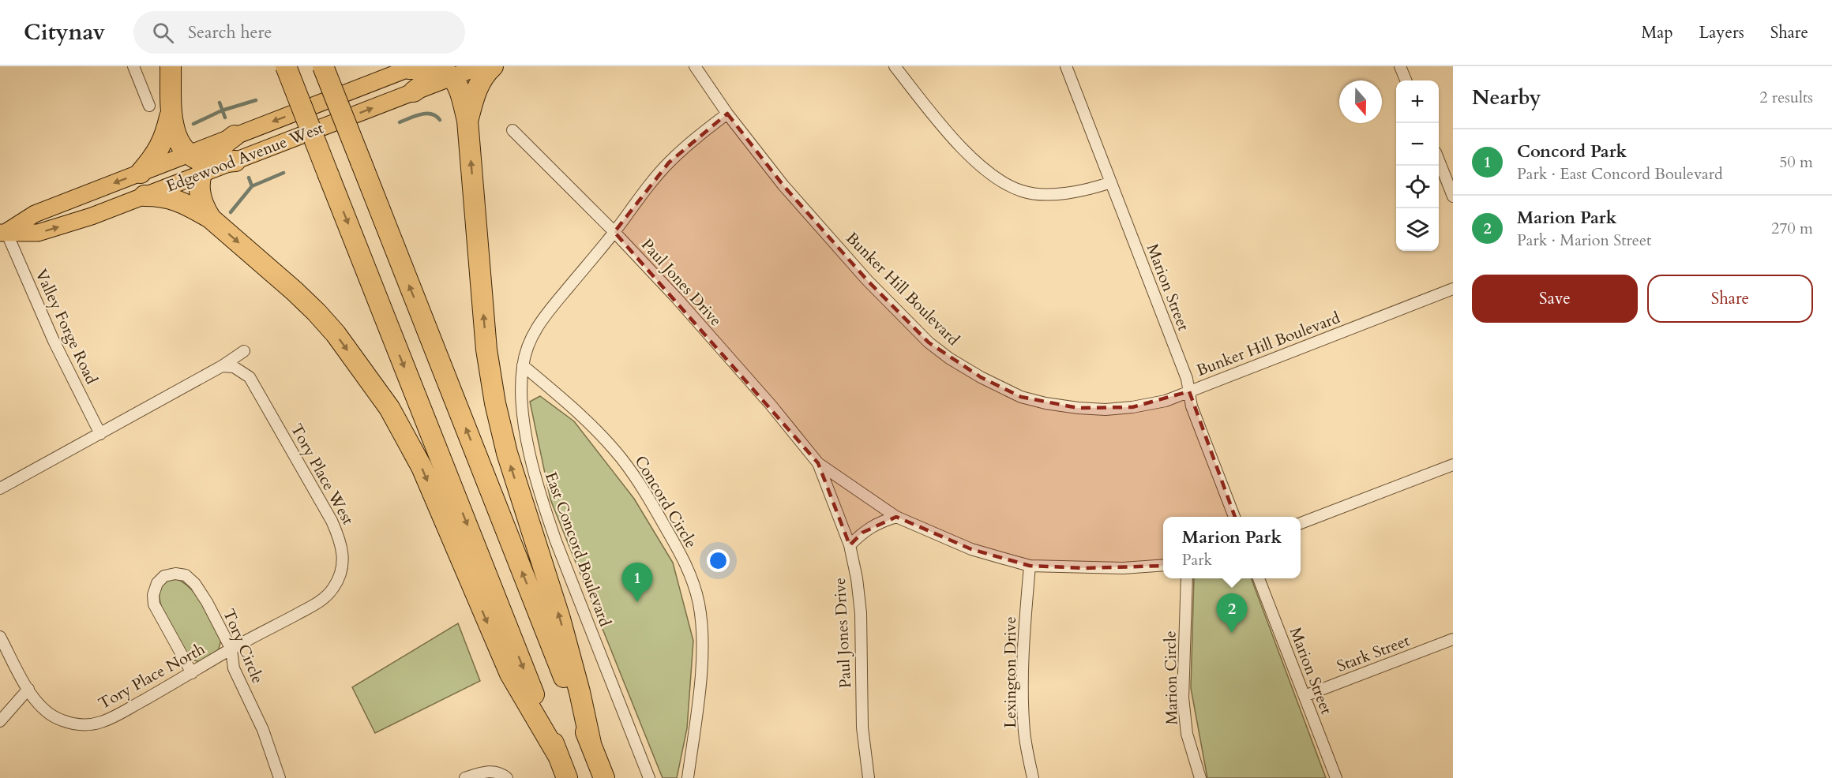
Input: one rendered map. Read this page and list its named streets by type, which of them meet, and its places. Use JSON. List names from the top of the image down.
{
  "streets": {
    "main road": ["Edgewood Avenue West"],
    "street": [
      "Paul Jones Drive",
      "Marion Street",
      "Bunker Hill Boulevard",
      "Valley Forge Road",
      "Tory Place West",
      "Concord Circle",
      "East Concord Boulevard",
      "Tory Circle",
      "Stark Street",
      "Lexington Drive",
      "Tory Place North",
      "Marion Circle"
    ]
  },
  "crossings": [
    ["Edgewood Avenue West", "Valley Forge Road"],
    ["Paul Jones Drive", "East Concord Boulevard"],
    ["Paul Jones Drive", "Lexington Drive"],
    ["Marion Street", "Bunker Hill Boulevard"],
    ["Marion Street", "Stark Street"],
    ["Bunker Hill Boulevard", "East Concord Boulevard"],
    ["Tory Place West", "Tory Circle"],
    ["Tory Place West", "Tory Place North"],
    ["Concord Circle", "East Concord Boulevard"],
    ["Tory Circle", "Tory Place North"]
  ],
  "north": "bottom",
  "page": {
    "header": "Citynav",
    "search": "Search here",
    "nav": ["Map", "Layers", "Share"],
    "heading": ["Nearby", "2 results"],
    "map_buttons": ["+", "−"],
    "list": [
      {
        "mark": "1",
        "name": "Concord Park",
        "note": "Park · East Concord Boulevard",
        "value": "50 m"
      },
      {
        "mark": "2",
        "name": "Marion Park",
        "note": "Park · Marion Street",
        "value": "270 m"
      }
    ],
    "buttons": ["Save", "Share"],
    "popup": ["Marion Park", "Park"],
    "pins": ["1", "2"]
  }
}
